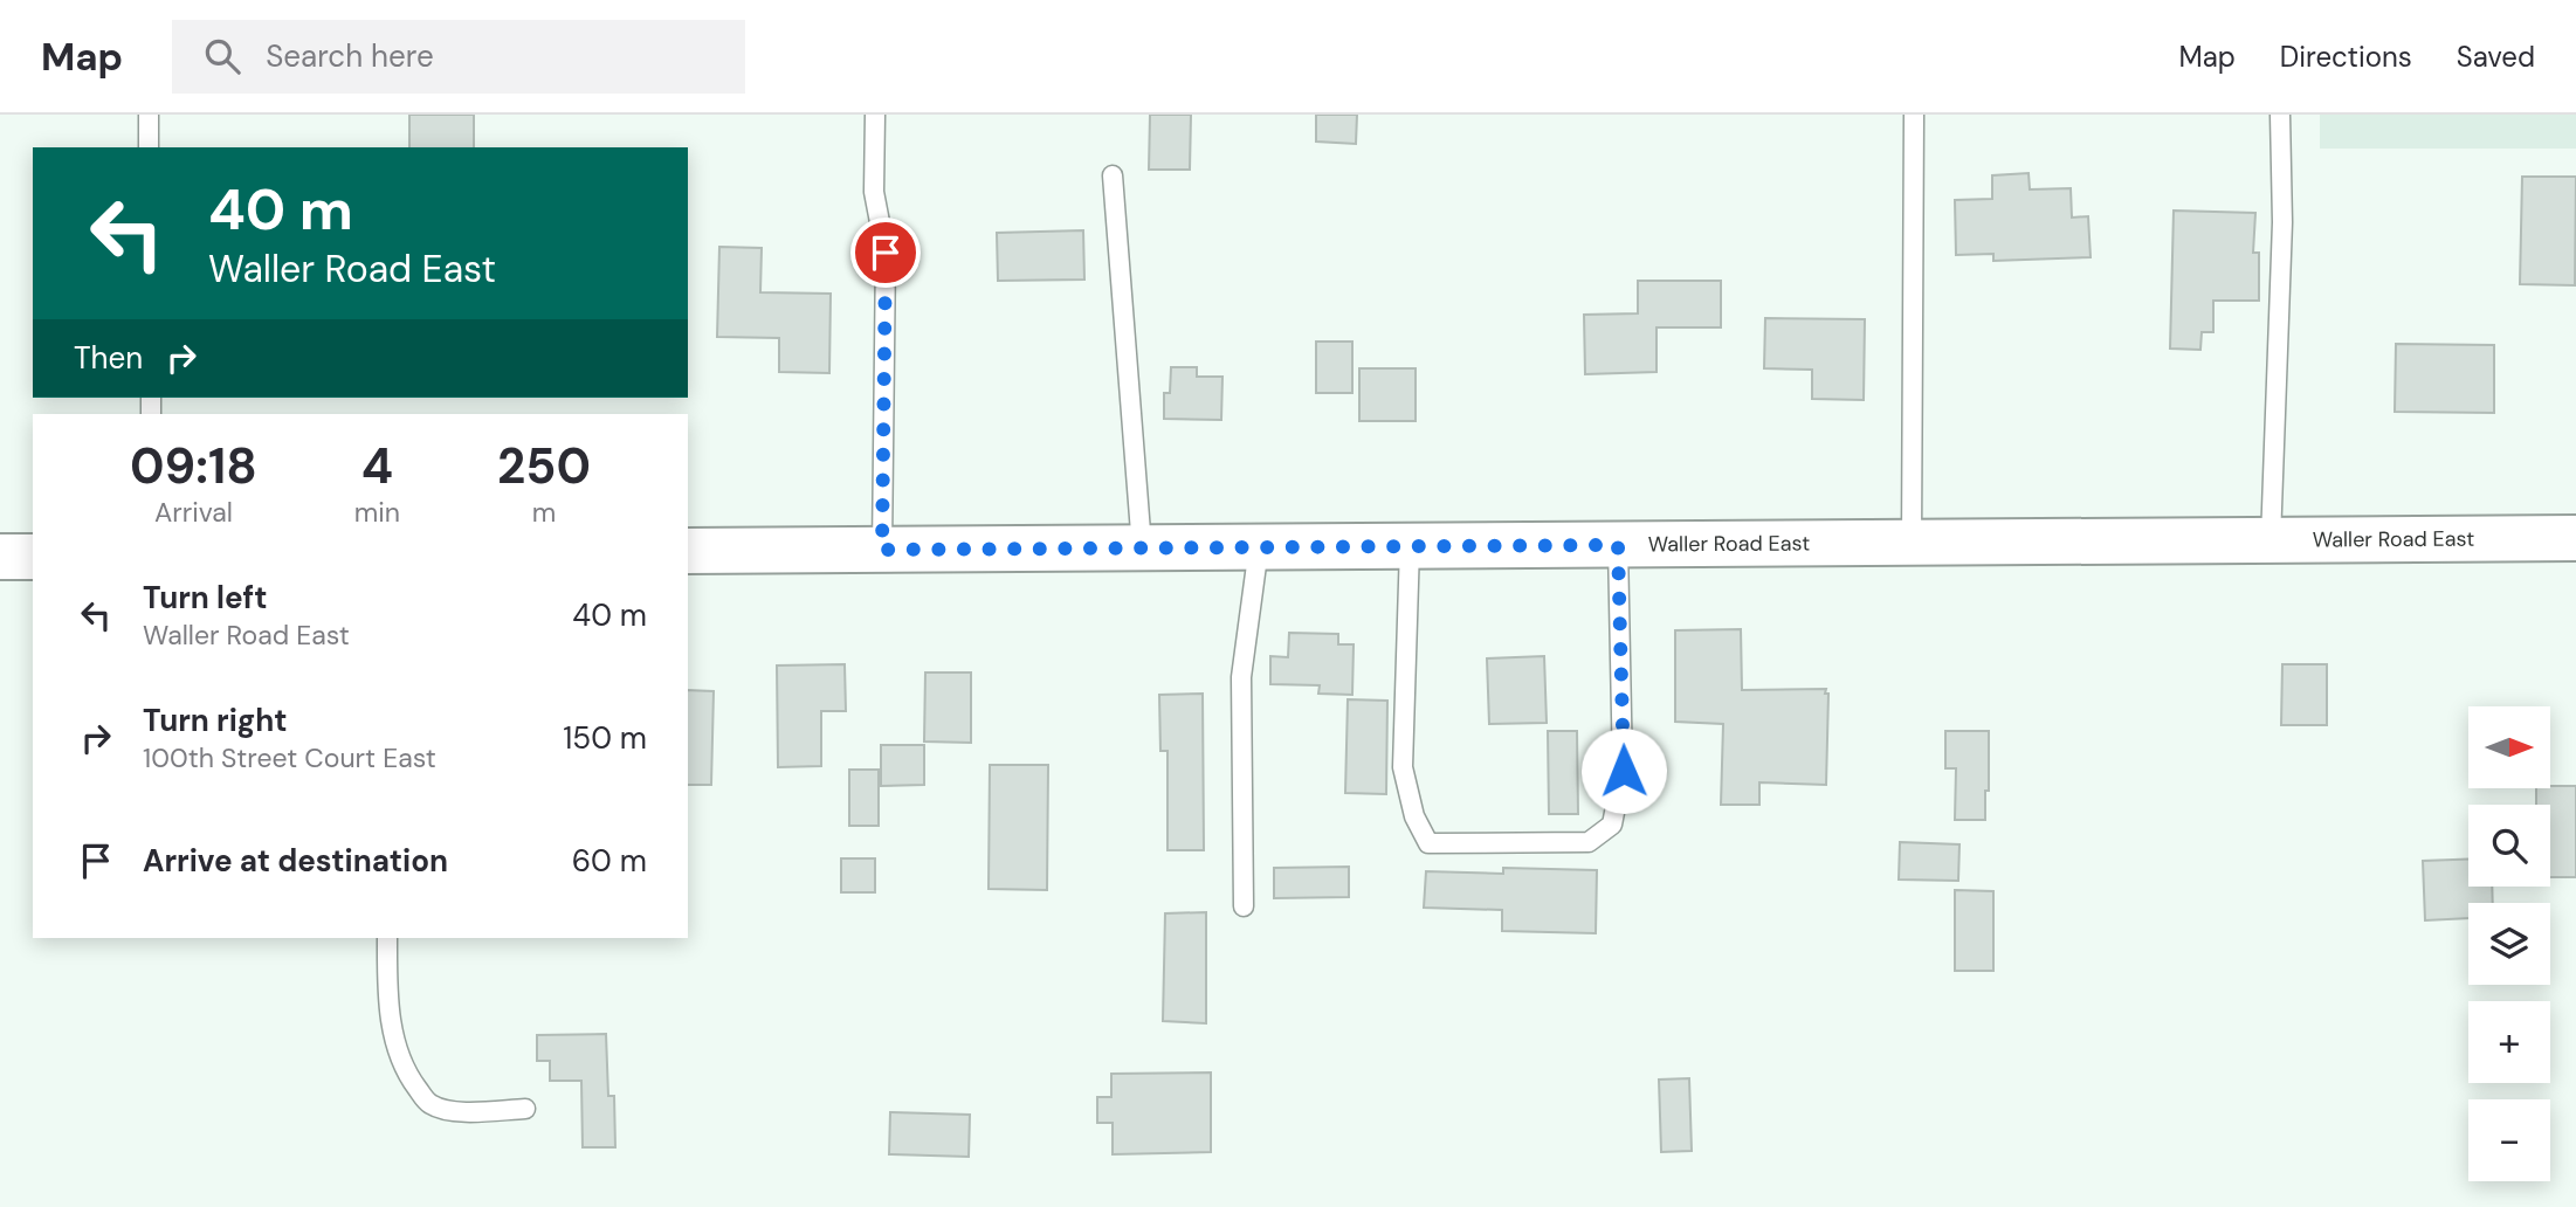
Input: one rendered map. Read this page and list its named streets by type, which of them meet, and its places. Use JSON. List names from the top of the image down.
{
  "streets": {
    "street": ["Waller Road East"]
  },
  "north": "right",
  "page": {
    "header": "Map",
    "search": "Search here",
    "nav": ["Map", "Directions", "Saved"],
    "turn": ["40 m", "Waller Road East"],
    "then": "Then",
    "eta": [
      "09:18",
      "Arrival",
      "4",
      "min",
      "250",
      "m"
    ],
    "list": [
      {
        "name": "Turn left",
        "note": "Waller Road East",
        "value": "40 m"
      },
      {
        "name": "Turn right",
        "note": "100th Street Court East",
        "value": "150 m"
      },
      {
        "name": "Arrive at destination",
        "value": "60 m"
      }
    ],
    "map_buttons": ["+", "−"]
  }
}
